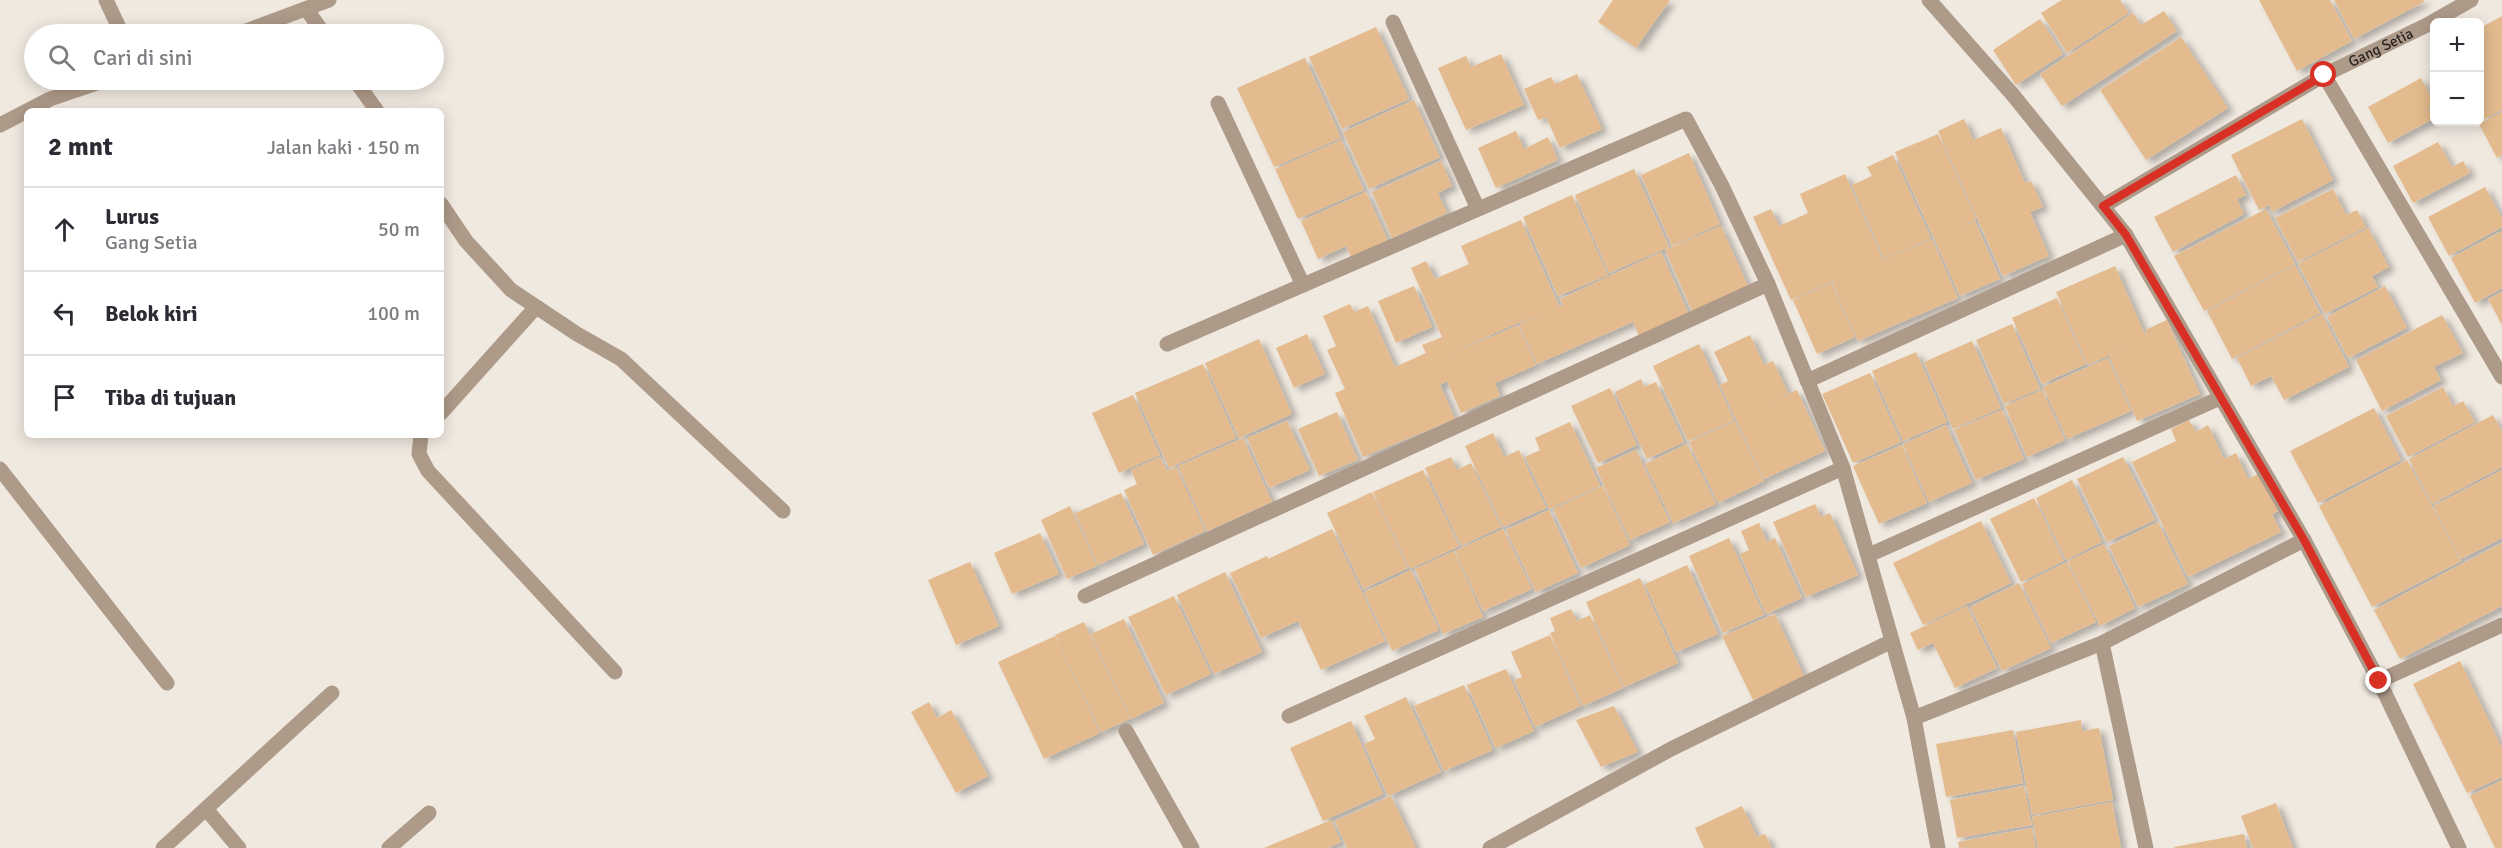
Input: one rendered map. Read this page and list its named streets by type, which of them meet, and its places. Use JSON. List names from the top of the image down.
{
  "streets": {
    "street": ["Gang Setia"]
  },
  "page": {
    "map_buttons": ["+", "−"],
    "search": "Cari di sini",
    "heading": ["2 mnt", "Jalan kaki · 150 m"],
    "list": [
      ["Lurus", "Gang Setia", "50 m"],
      ["Belok kiri", "100 m"],
      "Tiba di tujuan"
    ]
  }
}
